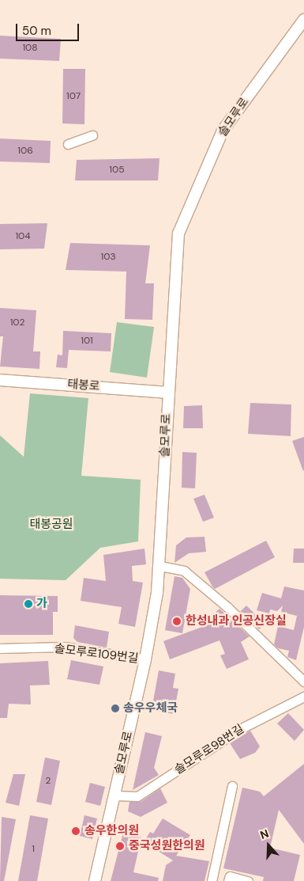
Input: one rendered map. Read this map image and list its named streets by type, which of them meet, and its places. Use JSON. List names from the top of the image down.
{
  "streets": {
    "main road": ["솔모루로", "태봉로"],
    "street": ["솔모루로109번길", "솔모루로98번길"]
  },
  "crossings": [
    ["솔모루로", "태봉로"],
    ["솔모루로", "솔모루로109번길"],
    ["솔모루로", "솔모루로98번길"]
  ],
  "parks": ["태봉공원"],
  "places": [
    "가",
    "한성내과 인공신장실",
    "송우우체국",
    "송우한의원",
    "중국성원한의원"
  ],
  "house_numbers": [
    "108",
    "107",
    "106",
    "105",
    "104",
    "103",
    "102",
    "101",
    "2",
    "1"
  ],
  "scale_bar": "50 m",
  "north": "top"
}
